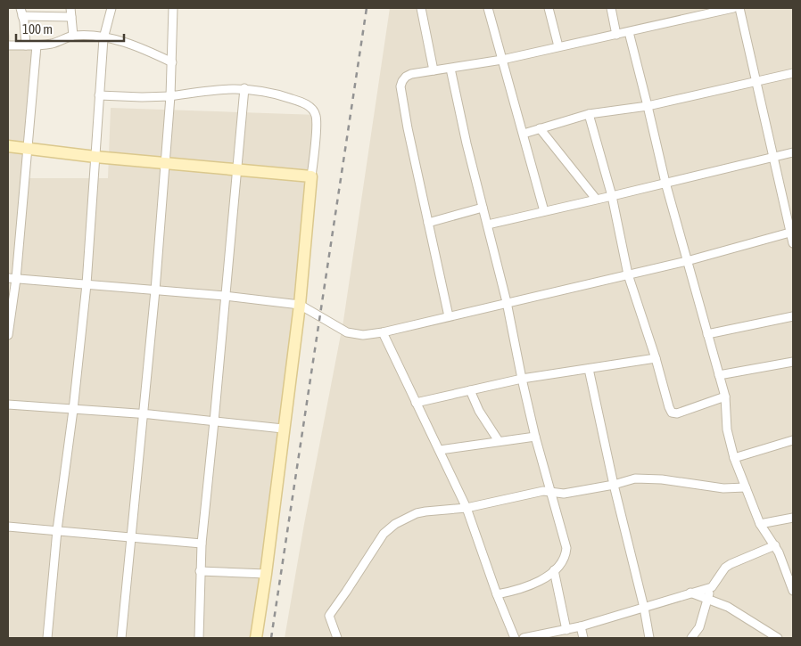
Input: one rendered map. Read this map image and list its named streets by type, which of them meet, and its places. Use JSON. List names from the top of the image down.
{
  "scale_bar": "100 m"
}
